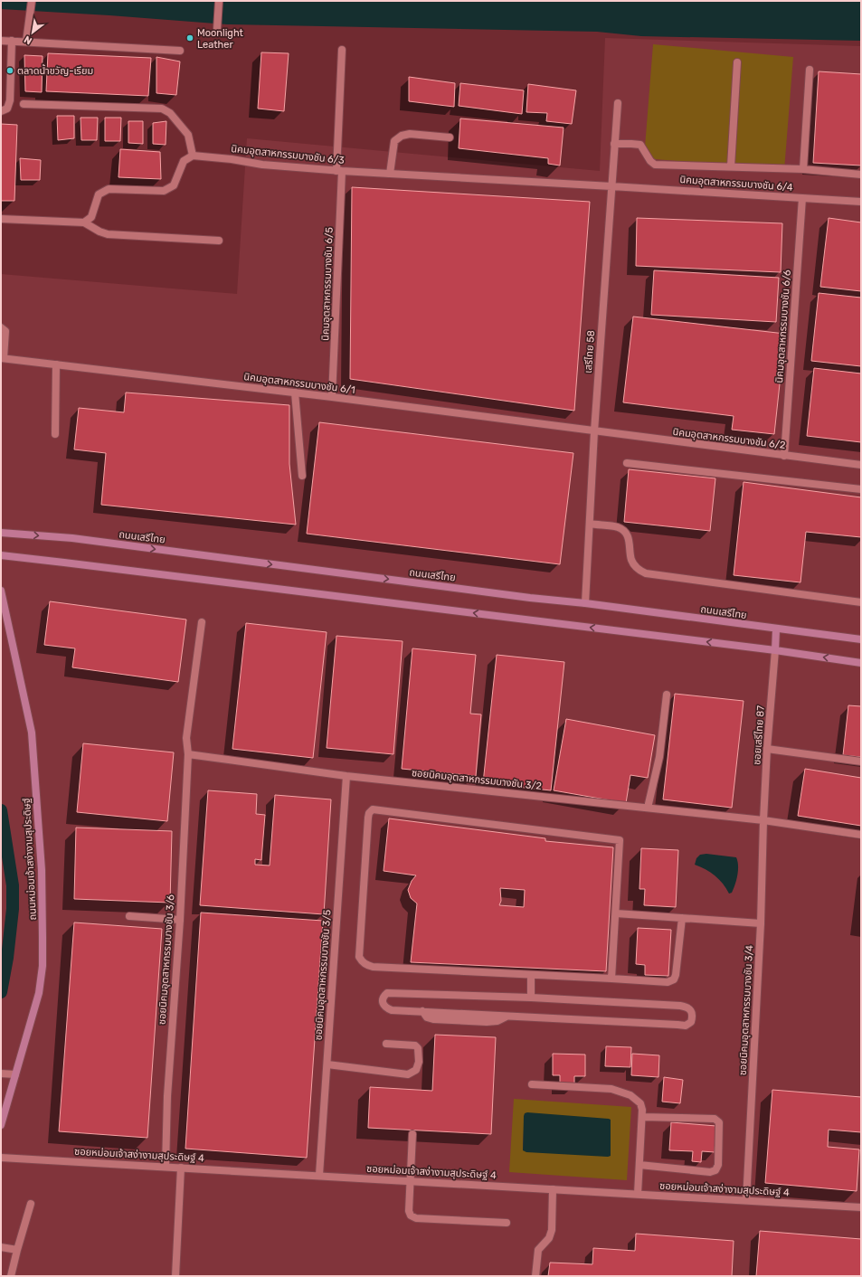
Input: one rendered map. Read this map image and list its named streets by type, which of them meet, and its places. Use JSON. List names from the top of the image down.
{
  "streets": {
    "main road": ["ถนนเสรีไทย", "ถนนหม่อมเจ้าสง่างามสุประดิษฐ์"],
    "street": [
      "นิคมอุตสาหกรรมบางชัน 6/3",
      "นิคมอุตสาหกรรมบางชัน 6/4",
      "นิคมอุตสาหกรรมบางชัน 6/5",
      "นิคมอุตสาหกรรมบางชัน 6/6",
      "เสรีไทย 58",
      "นิคมอุตสาหกรรมบางชัน 6/1",
      "นิคมอุตสาหกรรมบางชัน 6/2",
      "ซอยเสรีไทย 87",
      "ซอยนิคมอุตสาหกรรมบางชัน 3/2",
      "ซอยนิคมอุตสาหกรรมบางชัน 3/6",
      "ซอยนิคมอุตสาหกรรมบางชัน 3/5",
      "ซอยนิคมอุตสาหกรรมบางชัน 3/4",
      "ซอยหม่อมเจ้าสง่างามสุประดิษฐ์ 4"
    ]
  },
  "crossings": [
    ["นิคมอุตสาหกรรมบางชัน 6/3", "นิคมอุตสาหกรรมบางชัน 6/4"],
    ["นิคมอุตสาหกรรมบางชัน 6/3", "นิคมอุตสาหกรรมบางชัน 6/5"],
    ["นิคมอุตสาหกรรมบางชัน 6/3", "เสรีไทย 58"],
    ["นิคมอุตสาหกรรมบางชัน 6/4", "นิคมอุตสาหกรรมบางชัน 6/6"],
    ["นิคมอุตสาหกรรมบางชัน 6/4", "เสรีไทย 58"],
    ["นิคมอุตสาหกรรมบางชัน 6/5", "นิคมอุตสาหกรรมบางชัน 6/1"],
    ["นิคมอุตสาหกรรมบางชัน 6/6", "นิคมอุตสาหกรรมบางชัน 6/2"],
    ["เสรีไทย 58", "นิคมอุตสาหกรรมบางชัน 6/1"],
    ["เสรีไทย 58", "นิคมอุตสาหกรรมบางชัน 6/2"],
    ["เสรีไทย 58", "ถนนเสรีไทย"],
    ["นิคมอุตสาหกรรมบางชัน 6/1", "นิคมอุตสาหกรรมบางชัน 6/2"],
    ["ซอยเสรีไทย 87", "ซอยนิคมอุตสาหกรรมบางชัน 3/2"],
    ["ซอยเสรีไทย 87", "ซอยนิคมอุตสาหกรรมบางชัน 3/4"],
    ["ซอยนิคมอุตสาหกรรมบางชัน 3/2", "ซอยนิคมอุตสาหกรรมบางชัน 3/6"],
    ["ซอยนิคมอุตสาหกรรมบางชัน 3/2", "ซอยนิคมอุตสาหกรรมบางชัน 3/5"],
    ["ซอยนิคมอุตสาหกรรมบางชัน 3/2", "ซอยนิคมอุตสาหกรรมบางชัน 3/4"],
    ["ซอยนิคมอุตสาหกรรมบางชัน 3/6", "ซอยหม่อมเจ้าสง่างามสุประดิษฐ์ 4"],
    ["ซอยนิคมอุตสาหกรรมบางชัน 3/5", "ซอยหม่อมเจ้าสง่างามสุประดิษฐ์ 4"],
    ["ซอยนิคมอุตสาหกรรมบางชัน 3/4", "ซอยหม่อมเจ้าสง่างามสุประดิษฐ์ 4"]
  ],
  "places": ["Moonlight Leather", "ตลาดน้ำขวัญ-เรียม"],
  "north": "bottom left"
}
